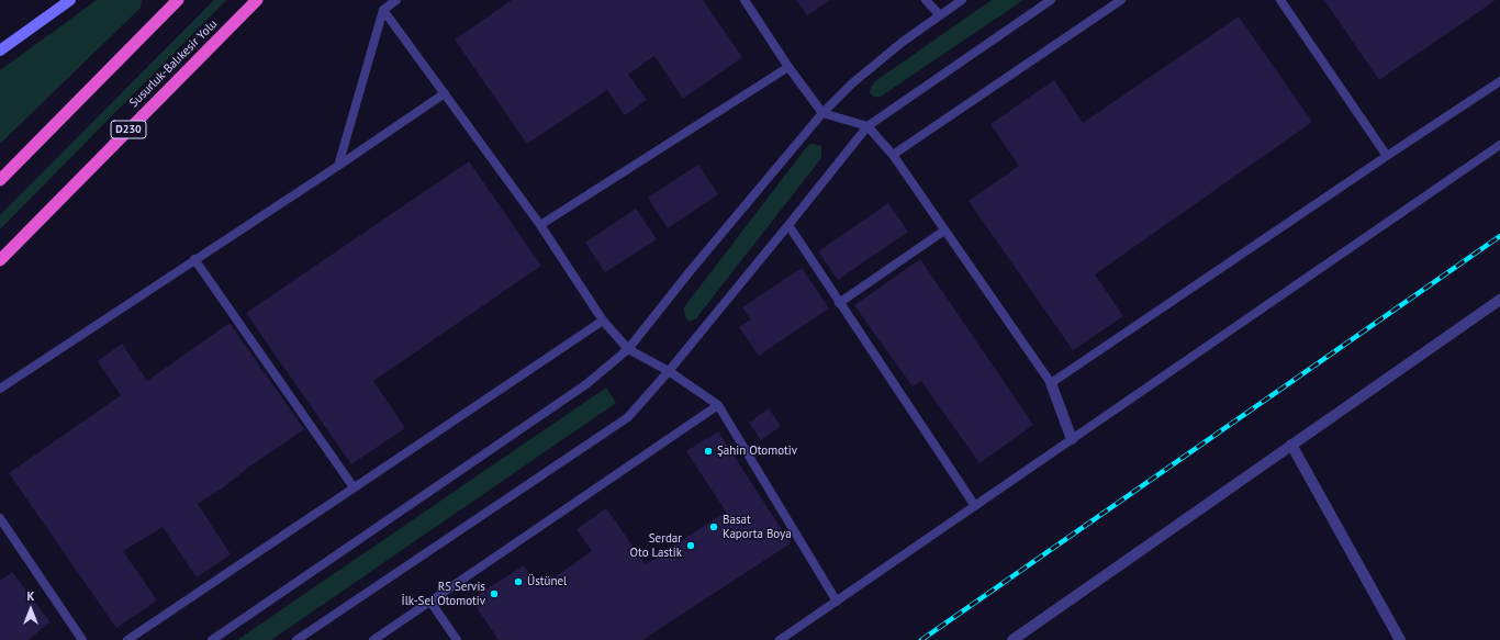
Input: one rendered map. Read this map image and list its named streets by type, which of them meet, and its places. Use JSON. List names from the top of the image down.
{
  "streets": {
    "highway": ["Susurluk-Balıkesir Yolu", "D230"]
  },
  "places": [
    "Şahin Otomotiv",
    "Basat Kaporta Boya",
    "Serdar Oto Lastik",
    "Üstünel",
    "RS Servis İlk-Sel Otomotiv"
  ],
  "north": "top"
}
